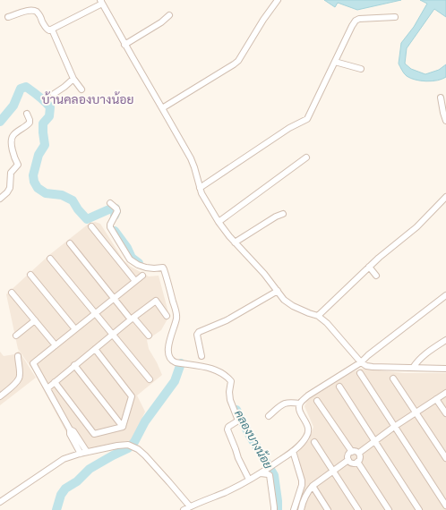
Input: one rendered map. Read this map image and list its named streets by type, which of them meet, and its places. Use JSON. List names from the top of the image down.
{
  "districts": ["บ้านคลองบางน้อย"],
  "water": ["คลองบางน้อย"]
}
